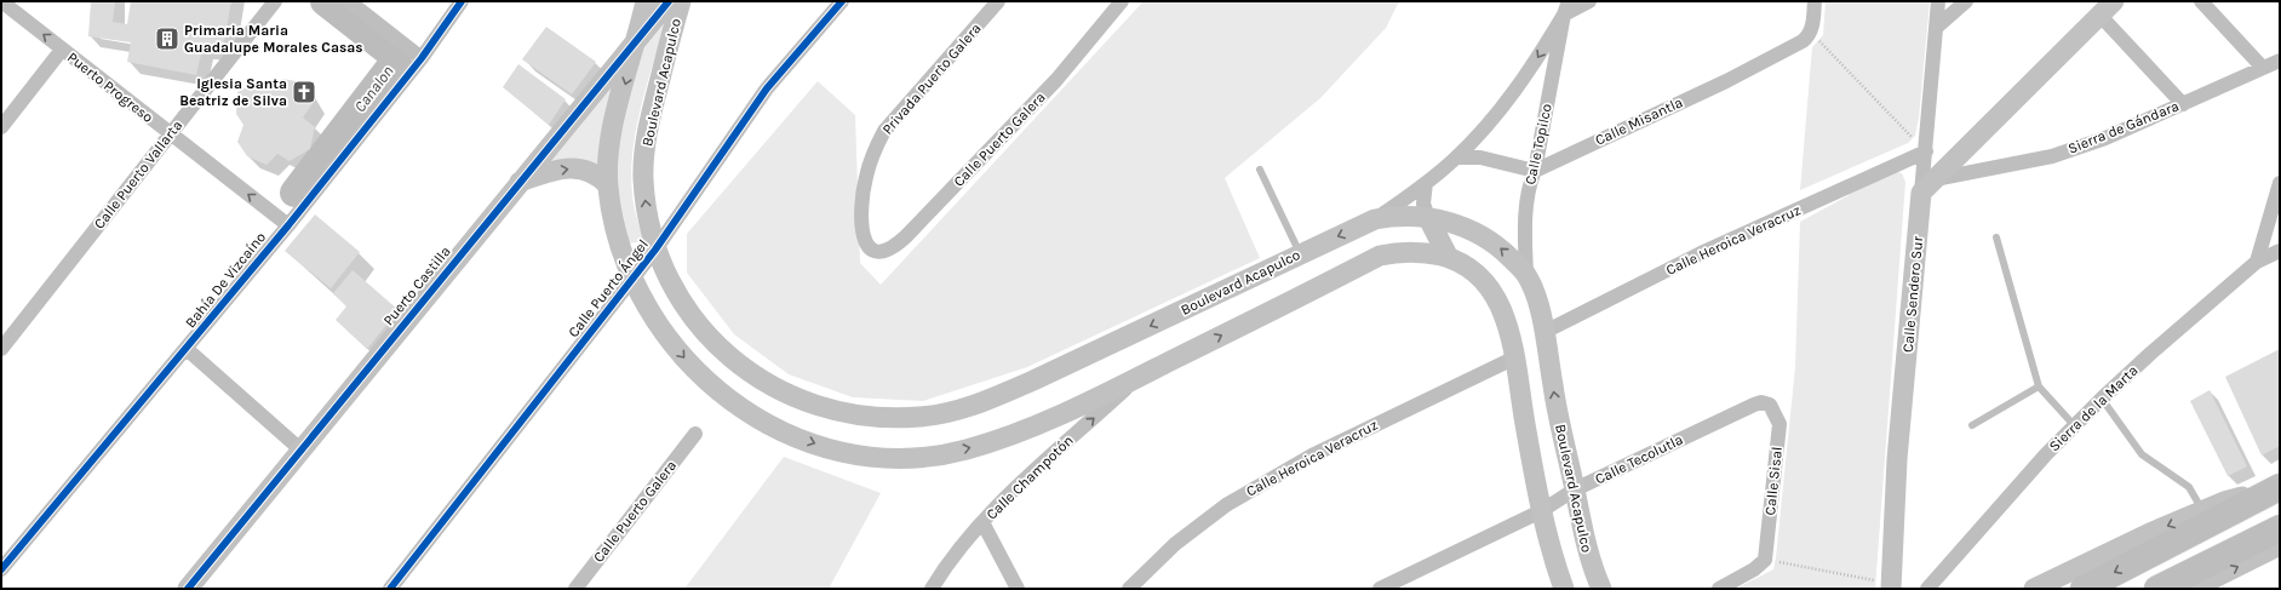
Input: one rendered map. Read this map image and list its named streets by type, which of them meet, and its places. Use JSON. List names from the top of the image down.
{
  "streets": {
    "main road": ["Boulevard Acapulco", "Puerto Castilla", "Calle Sendero Sur"],
    "street": [
      "Privada Puerto Galera",
      "Puerto Progreso",
      "Calle Misantla",
      "Sierra de Gándara",
      "Calle Puerto Galera",
      "Calle Topilco",
      "Calle Puerto Vallarta",
      "Calle Heroica Veracruz",
      "Bahía De Vizcaíno",
      "Calle Puerto Ángel",
      "Sierra de la Marta",
      "Calle Tecolutla",
      "Calle Champotón",
      "Calle Sisal"
    ]
  },
  "crossings": [
    ["Privada Puerto Galera", "Calle Puerto Galera"],
    ["Boulevard Acapulco", "Calle Topilco"],
    ["Boulevard Acapulco", "Calle Heroica Veracruz"],
    ["Boulevard Acapulco", "Calle Puerto Ángel"],
    ["Boulevard Acapulco", "Calle Tecolutla"],
    ["Puerto Progreso", "Calle Puerto Vallarta"],
    ["Puerto Progreso", "Bahía De Vizcaíno"],
    ["Calle Misantla", "Calle Topilco"],
    ["Sierra de Gándara", "Calle Sendero Sur"],
    ["Calle Heroica Veracruz", "Calle Sendero Sur"],
    ["Calle Tecolutla", "Calle Sisal"]
  ],
  "one_way": ["Puerto Progreso", "Calle Champotón"],
  "water": ["Canalon"],
  "places": {
    "building": ["Primaria Maria Guadalupe Morales Casas"],
    "church": ["Iglesia Santa Beatriz de Silva"]
  }
}
